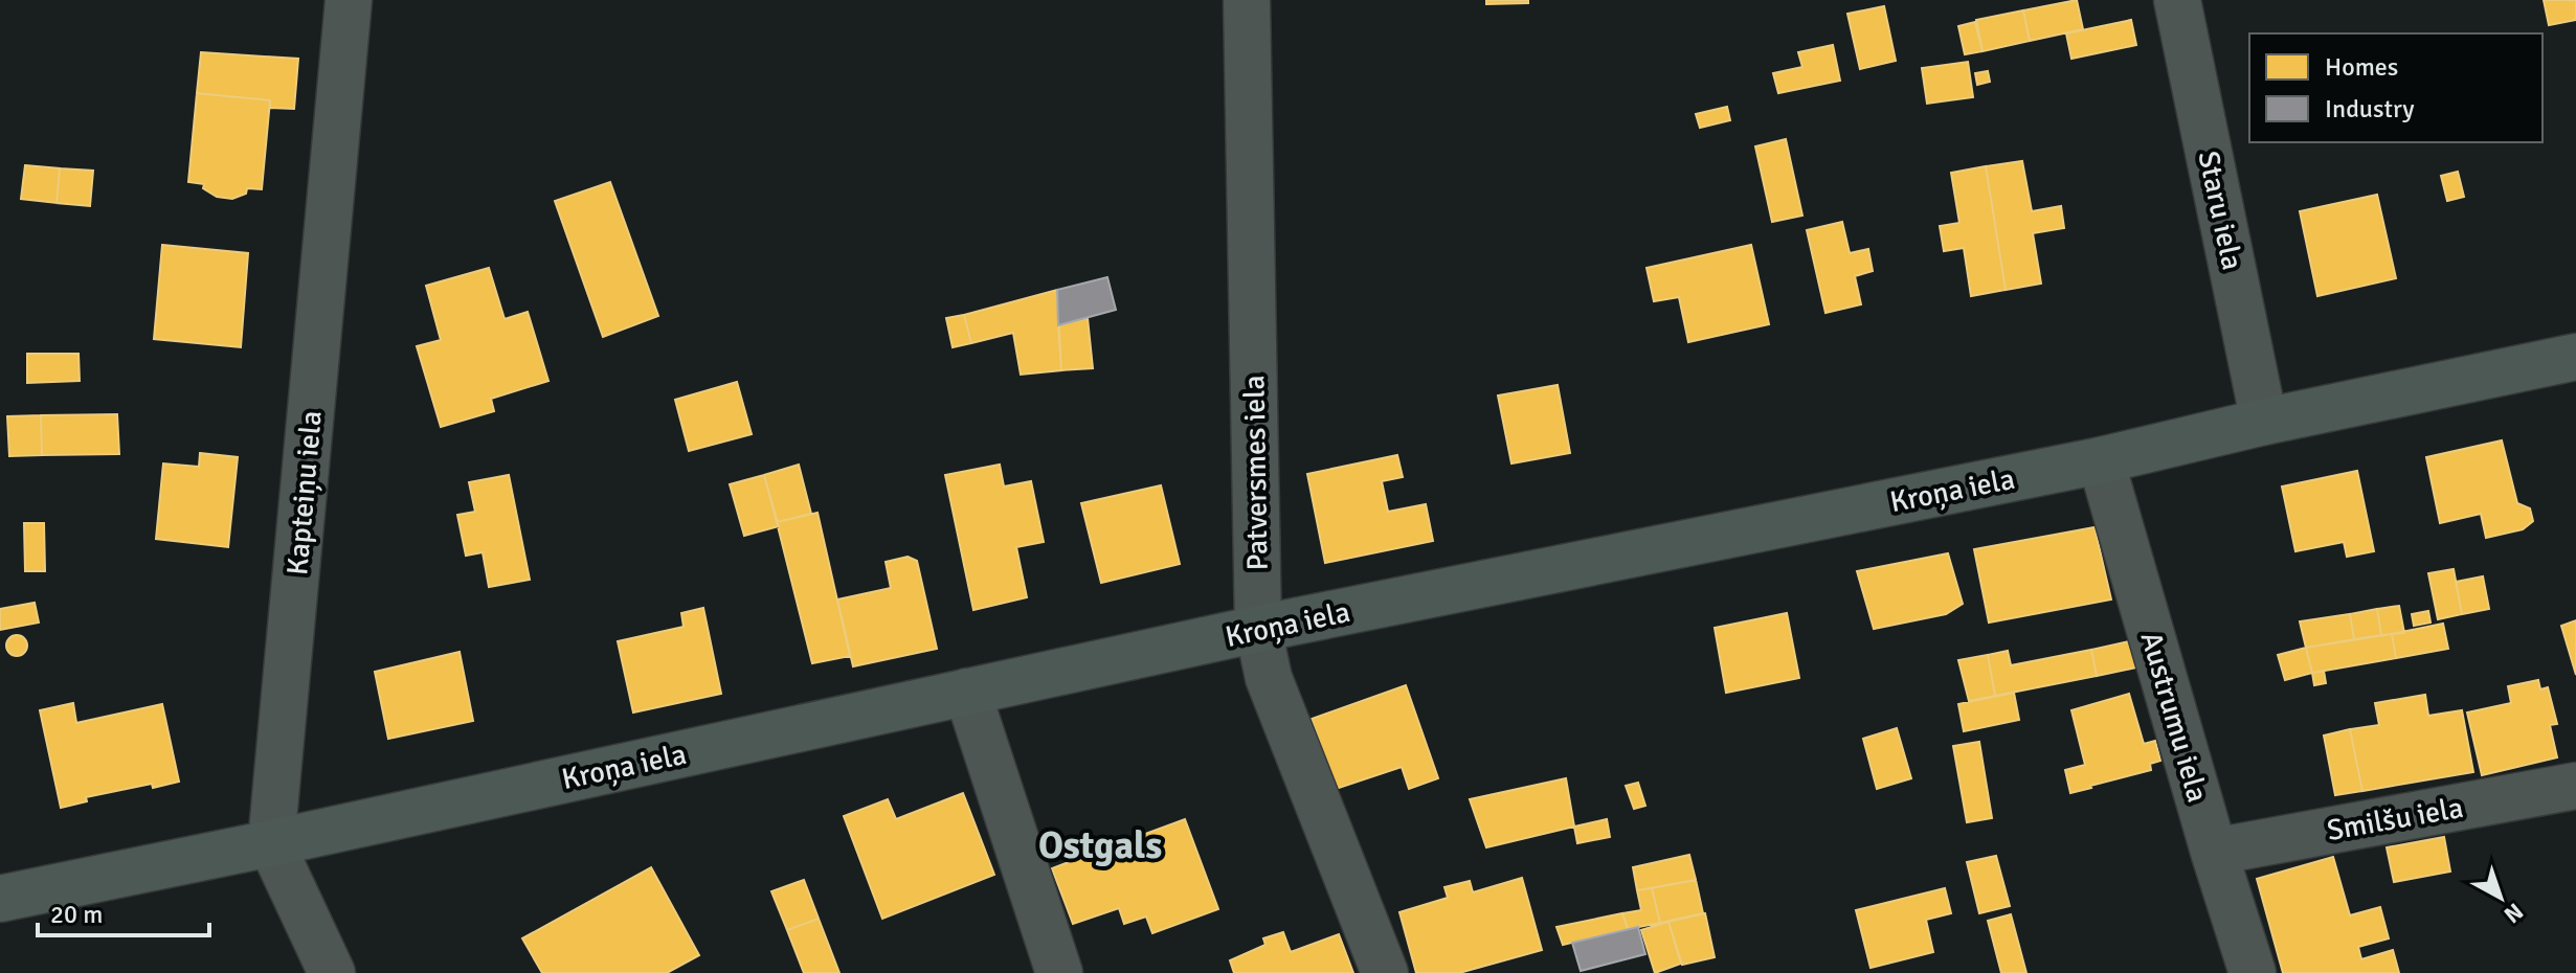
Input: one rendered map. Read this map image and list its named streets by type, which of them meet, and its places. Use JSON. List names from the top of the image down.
{
  "streets": {
    "street": [
      "Staru iela",
      "Patversmes iela",
      "Kroņa iela",
      "Kapteiņu iela",
      "Austrumu iela",
      "Smilšu iela"
    ]
  },
  "crossings": [
    ["Staru iela", "Kroņa iela"],
    ["Patversmes iela", "Kroņa iela"],
    ["Kroņa iela", "Kapteiņu iela"],
    ["Kroņa iela", "Austrumu iela"],
    ["Austrumu iela", "Smilšu iela"]
  ],
  "districts": ["Ostgals"],
  "legend": ["Homes", "Industry"],
  "scale_bar": "20 m",
  "north": "bottom right"
}
